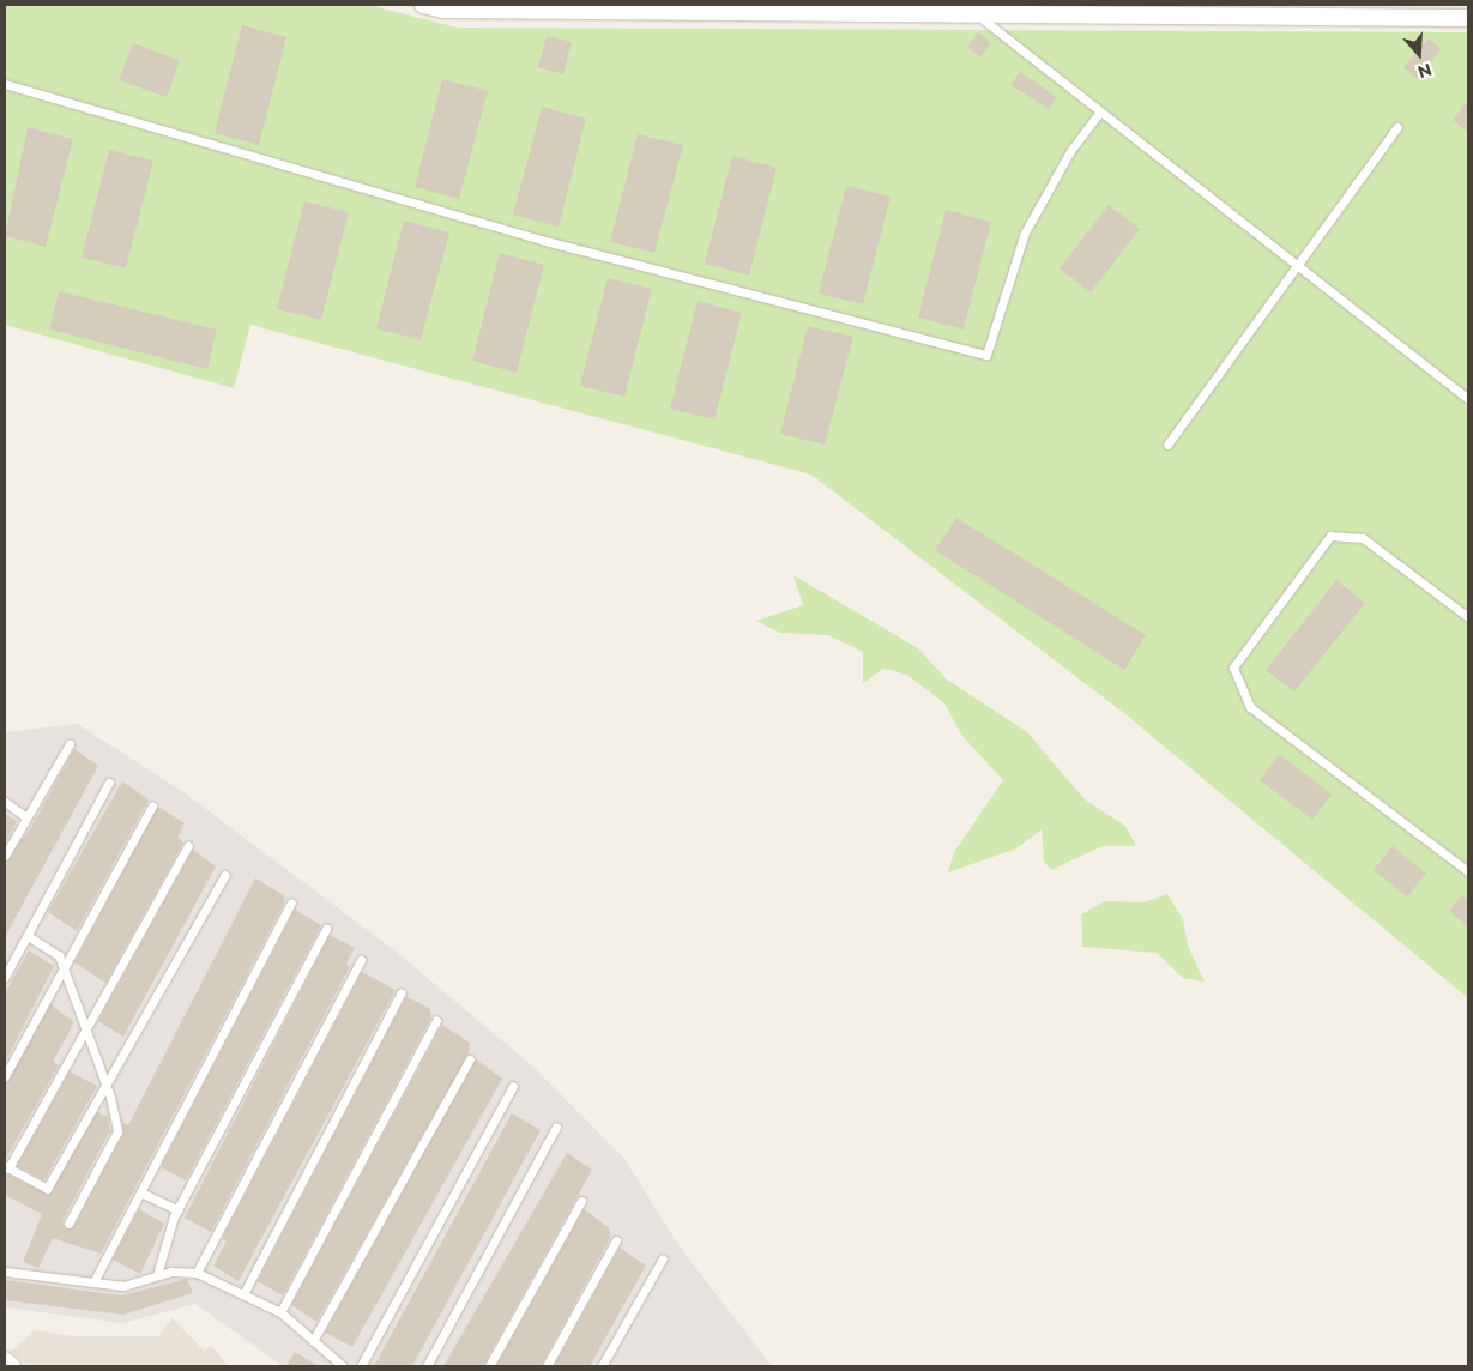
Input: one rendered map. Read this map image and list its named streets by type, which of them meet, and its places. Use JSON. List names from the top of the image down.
{
  "north": "bottom"
}
